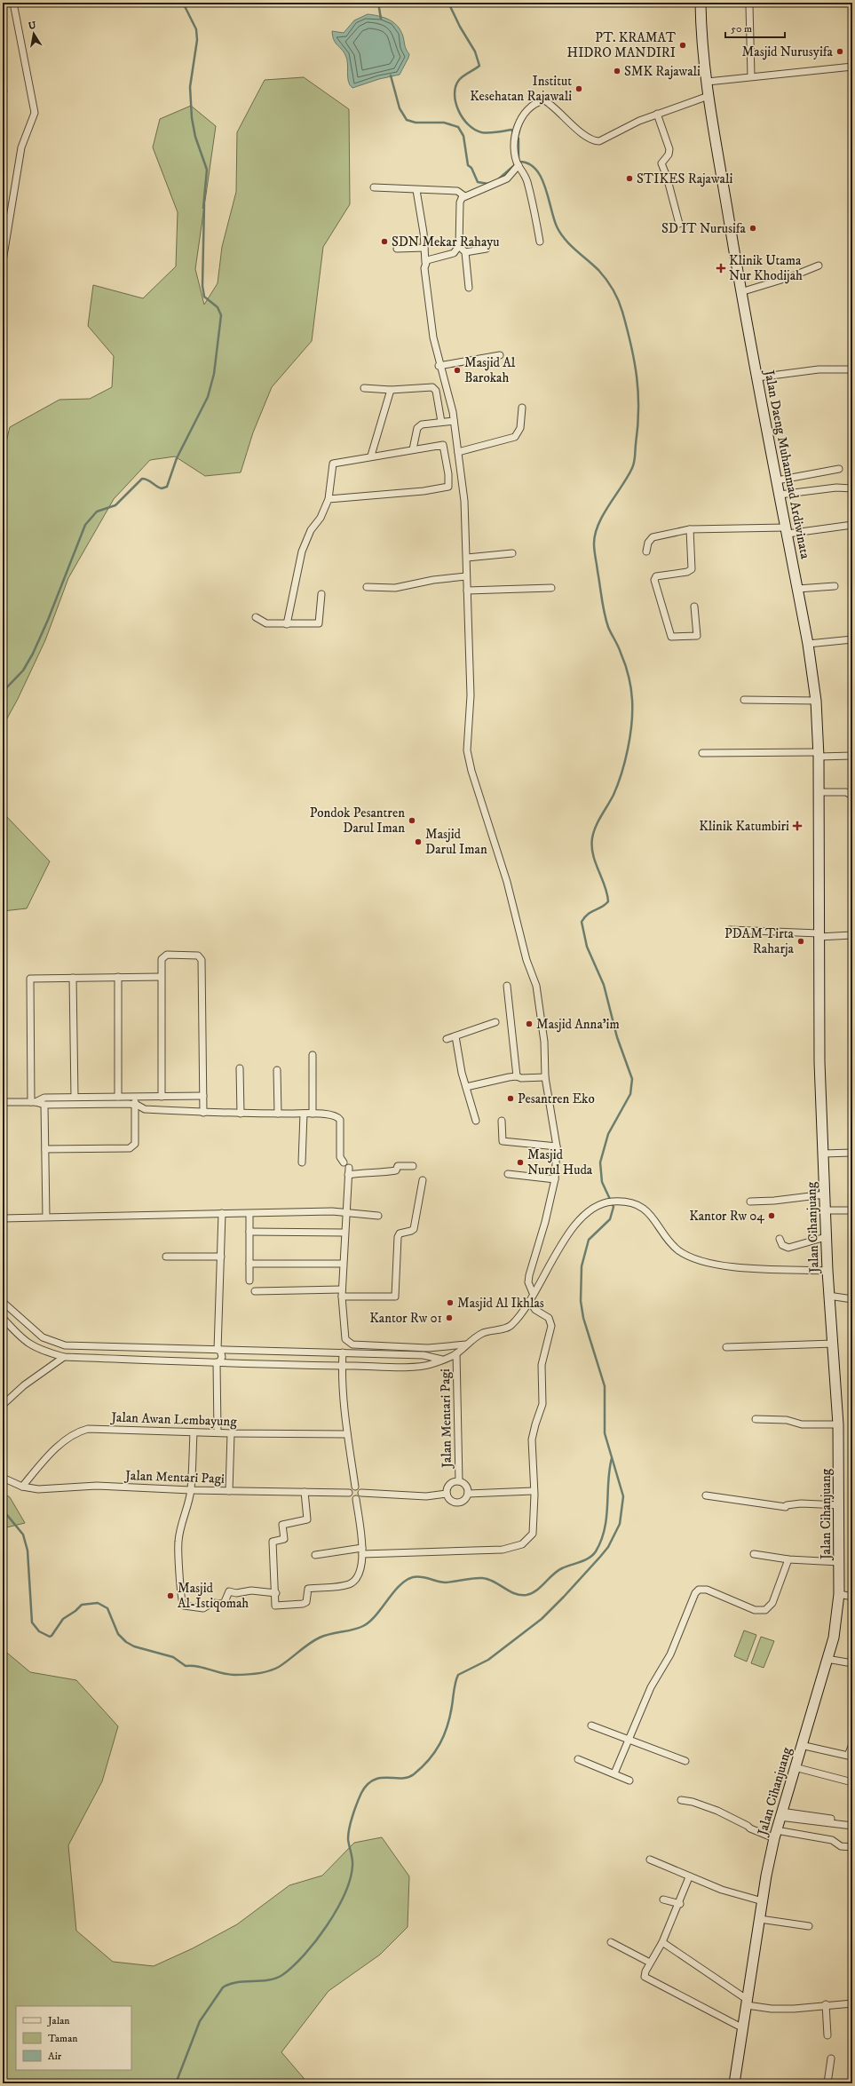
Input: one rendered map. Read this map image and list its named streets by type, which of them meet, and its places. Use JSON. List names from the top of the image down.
{
  "streets": {
    "main road": ["Jalan Daeng Muhammad Ardiwinata", "Jalan Cihanjuang"],
    "street": ["Jalan Mentari Pagi", "Jalan Awan Lembayung"]
  },
  "crossings": [
    ["Jalan Daeng Muhammad Ardiwinata", "Jalan Cihanjuang"],
    ["Jalan Mentari Pagi", "Jalan Awan Lembayung"]
  ],
  "places": {
    "other": [
      "PT. KRAMAT HIDRO MANDIRI",
      "Masjid Nurusyifa",
      "SMK Rajawali",
      "Institut Kesehatan Rajawali",
      "STIKES Rajawali",
      "SD IT Nurusifa",
      "SDN Mekar Rahayu",
      "Masjid Al Barokah",
      "Pondok Pesantren Darul Iman",
      "Masjid Darul Iman",
      "PDAM Tirta Raharja",
      "Masjid Anna'im",
      "Pesantren Eko",
      "Masjid Nurul Huda",
      "Kantor Rw 04",
      "Masjid Al Ikhlas",
      "Kantor Rw 01",
      "Masjid Al-Istiqomah"
    ],
    "health": ["Klinik Utama Nur Khodijah", "Klinik Katumbiri"]
  },
  "legend": ["Jalan", "Taman", "Air"],
  "scale_bar": "50 m",
  "north": "top"
}
